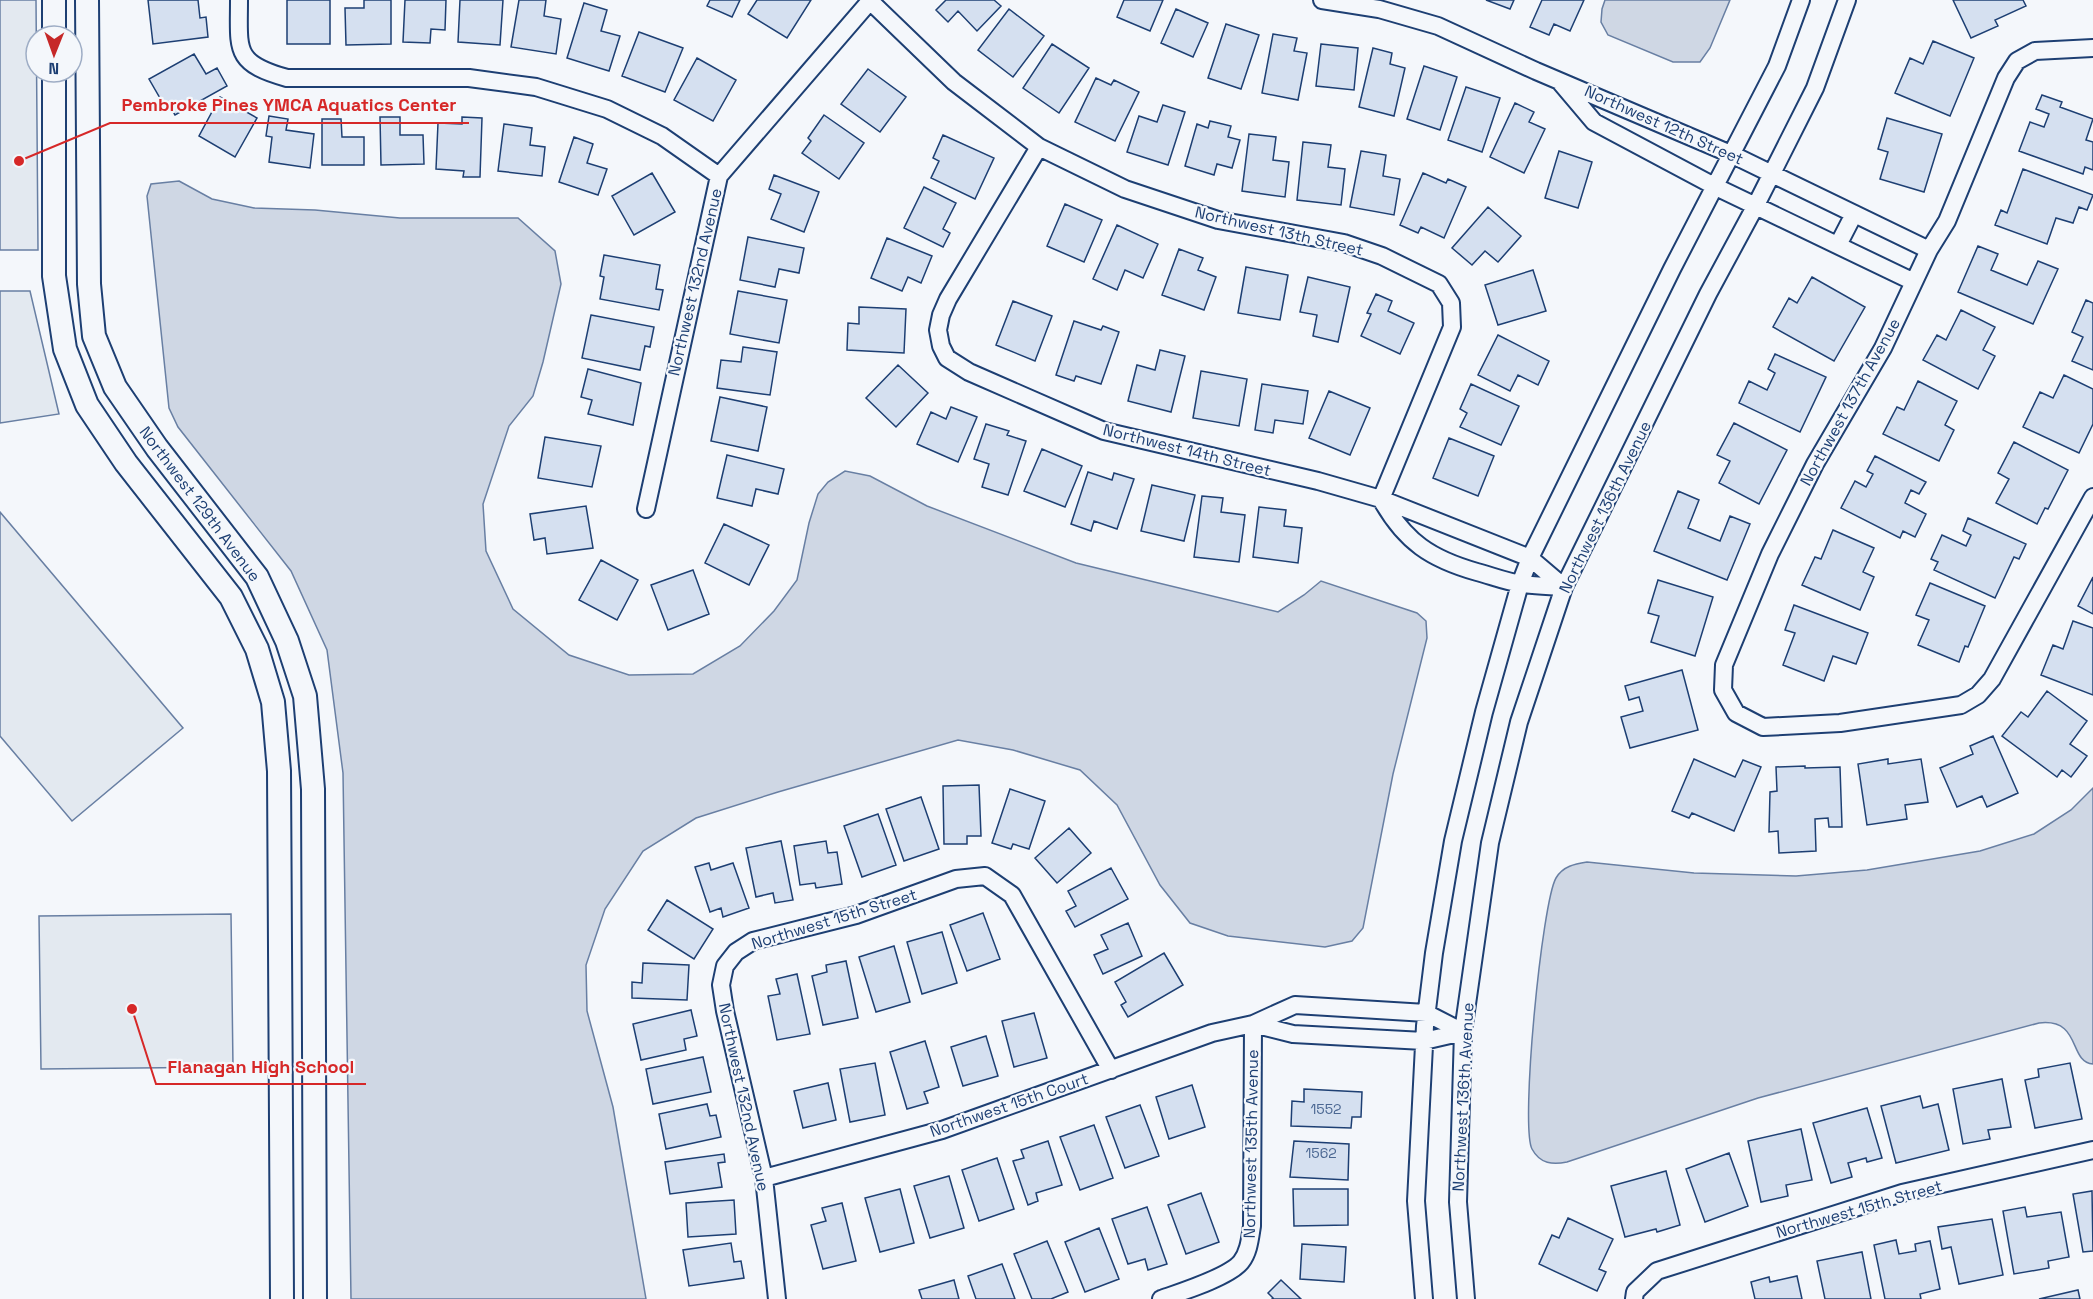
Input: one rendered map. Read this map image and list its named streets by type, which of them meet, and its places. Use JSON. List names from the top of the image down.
{
  "streets": {
    "street": [
      "Northwest 12th Street",
      "Northwest 13th Street",
      "Northwest 132nd Avenue",
      "Northwest 137th Avenue",
      "Northwest 14th Street",
      "Northwest 129th Avenue",
      "Northwest 136th Avenue",
      "Northwest 15th Street",
      "Northwest 15th Court",
      "Northwest 135th Avenue"
    ]
  },
  "crossings": [
    ["Northwest 12th Street", "Northwest 137th Avenue"],
    ["Northwest 12th Street", "Northwest 136th Avenue"],
    ["Northwest 13th Street", "Northwest 132nd Avenue"],
    ["Northwest 13th Street", "Northwest 14th Street"],
    ["Northwest 132nd Avenue", "Northwest 15th Street"],
    ["Northwest 132nd Avenue", "Northwest 15th Court"],
    ["Northwest 14th Street", "Northwest 136th Avenue"],
    ["Northwest 136th Avenue", "Northwest 15th Court"],
    ["Northwest 15th Street", "Northwest 15th Court"],
    ["Northwest 15th Court", "Northwest 135th Avenue"]
  ],
  "places": ["Pembroke Pines YMCA Aquatics Center", "Flanagan High School"],
  "house_numbers": ["1552", "1562"],
  "north": "bottom"
}
